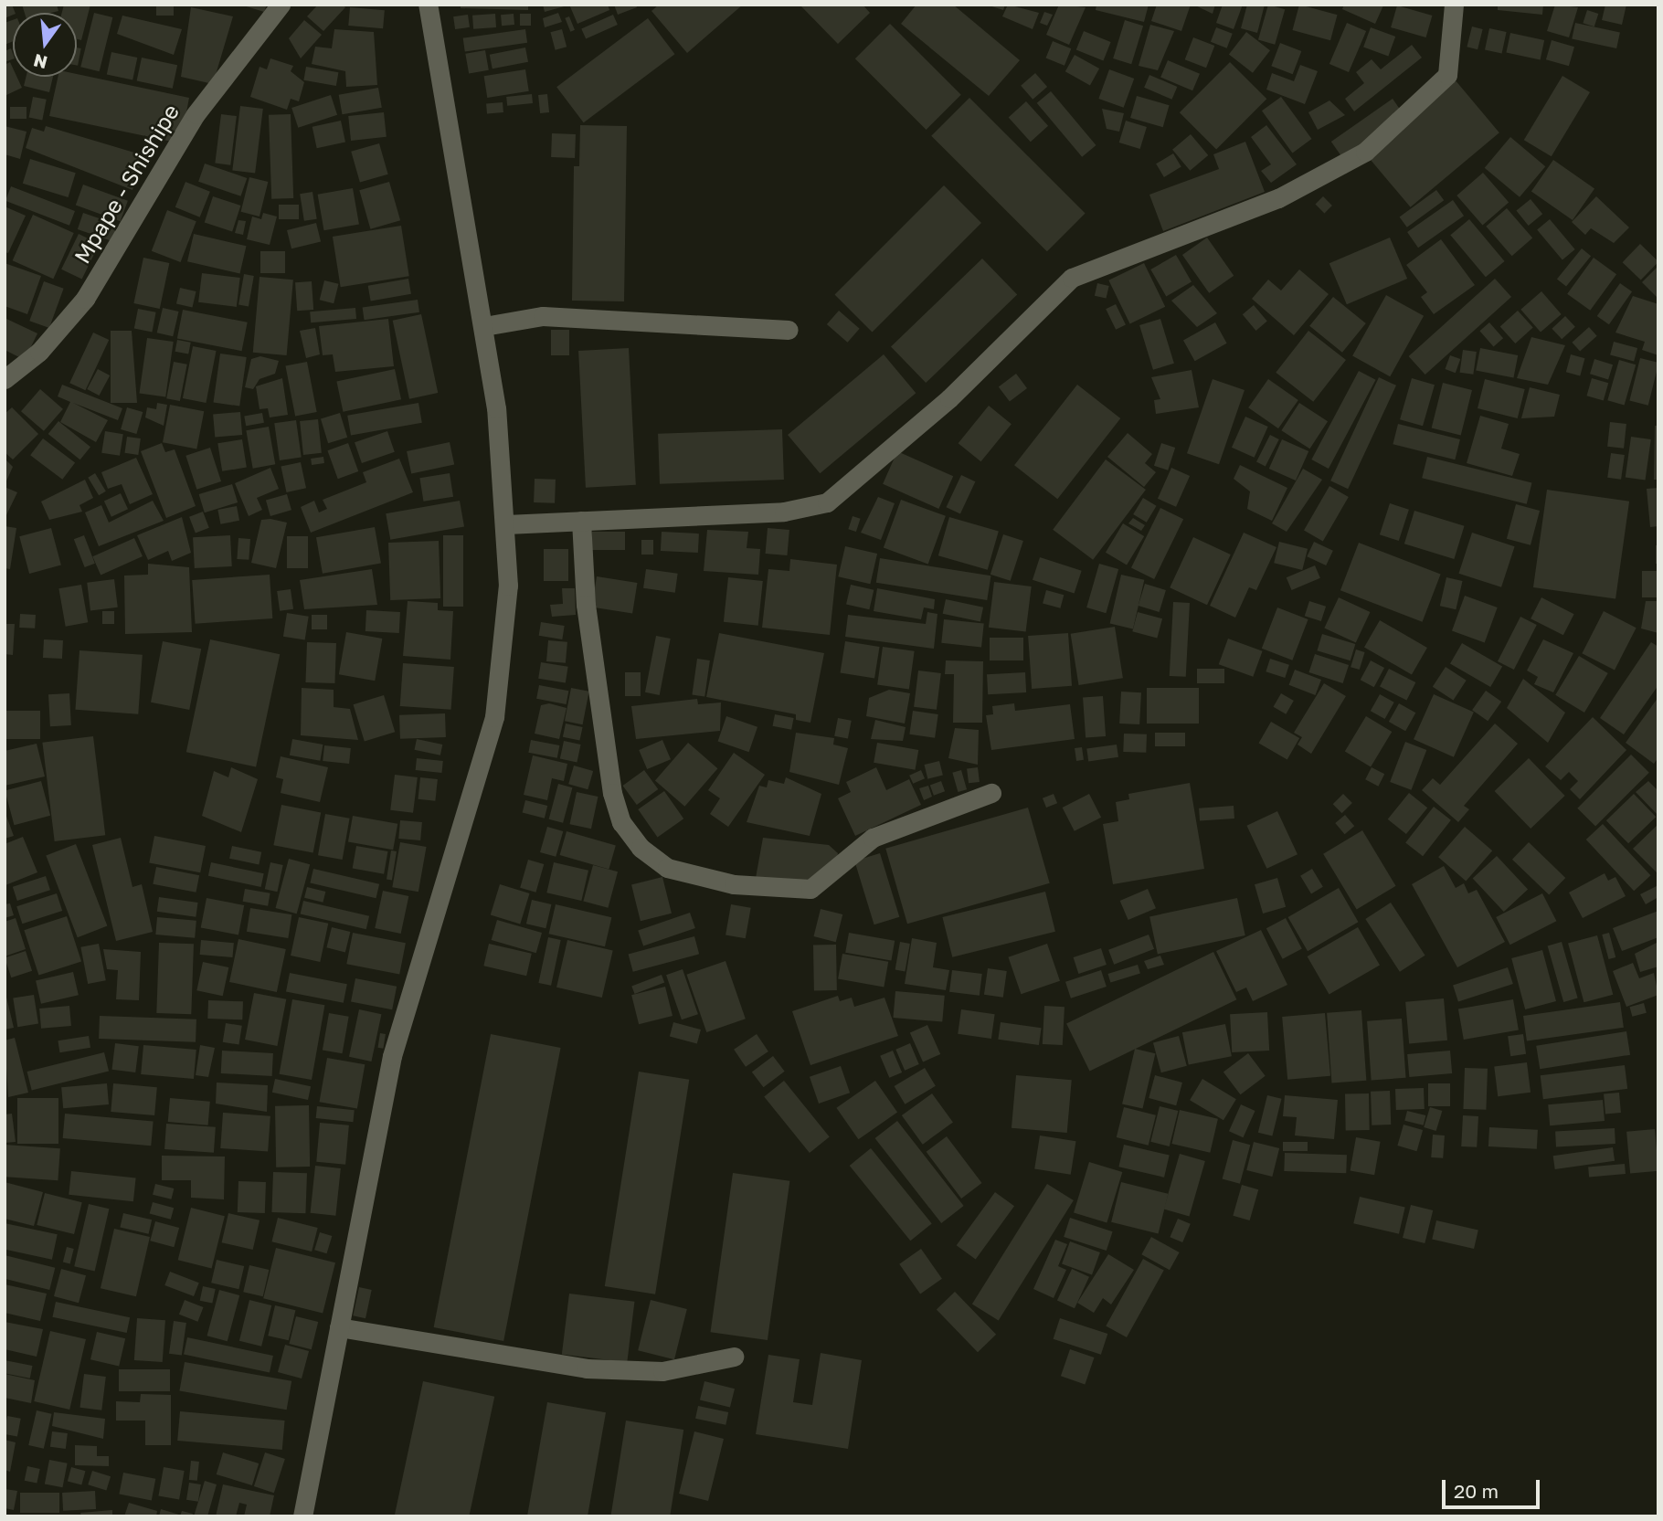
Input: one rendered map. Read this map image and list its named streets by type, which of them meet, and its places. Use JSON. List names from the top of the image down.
{
  "streets": {
    "street": ["Mpape - Shishipe"]
  },
  "scale_bar": "20 m",
  "north": "bottom"
}
